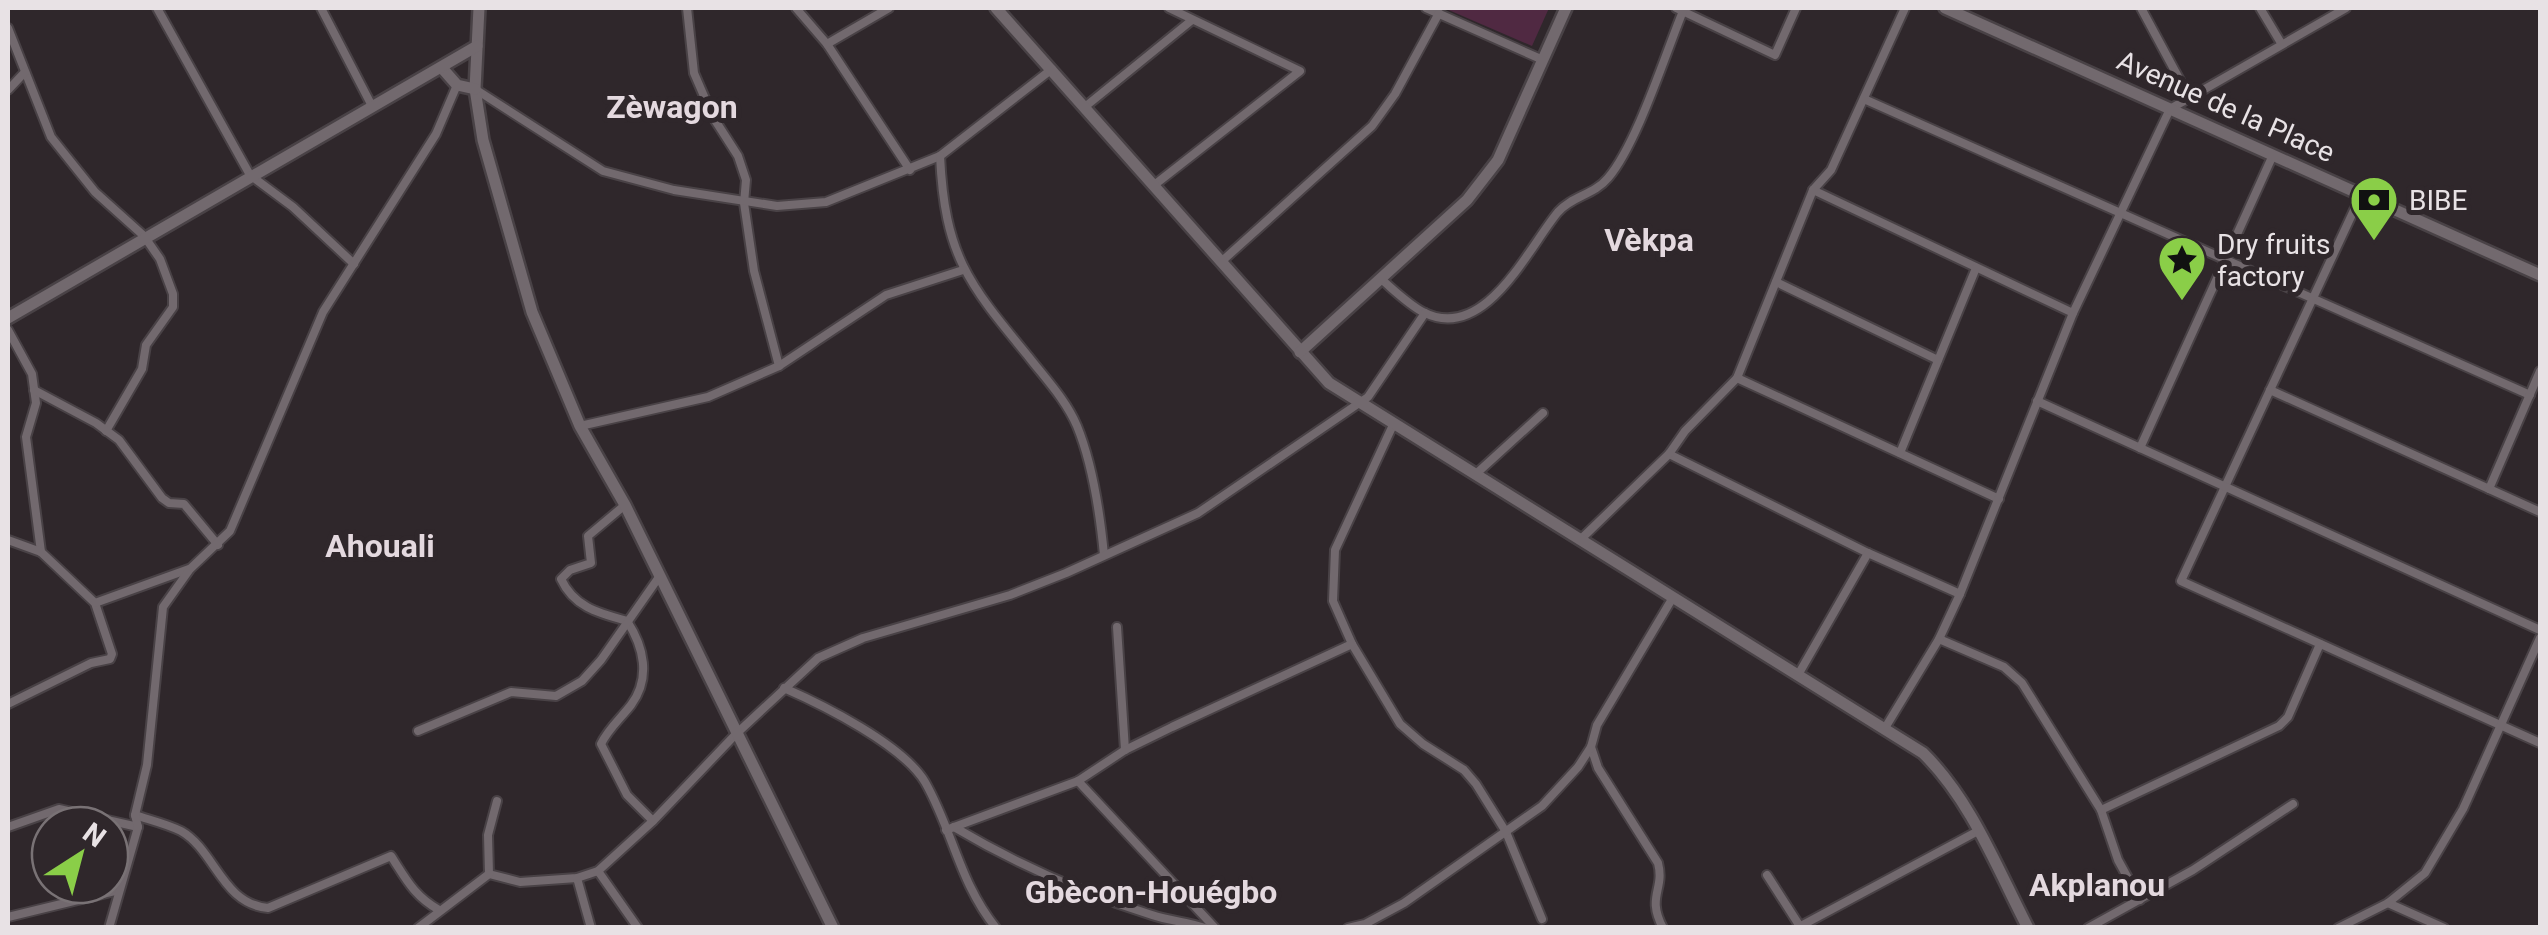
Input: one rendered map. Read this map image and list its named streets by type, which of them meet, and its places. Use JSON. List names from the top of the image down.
{
  "streets": {
    "street": ["Avenue de la Place"]
  },
  "districts": [
    "Zèwagon",
    "Vèkpa",
    "Ahouali",
    "Akplanou",
    "Gbècon-Houégbo"
  ],
  "places": {
    "bank": ["BIBE"],
    "place": ["Dry fruits factory"]
  },
  "north": "top right"
}
